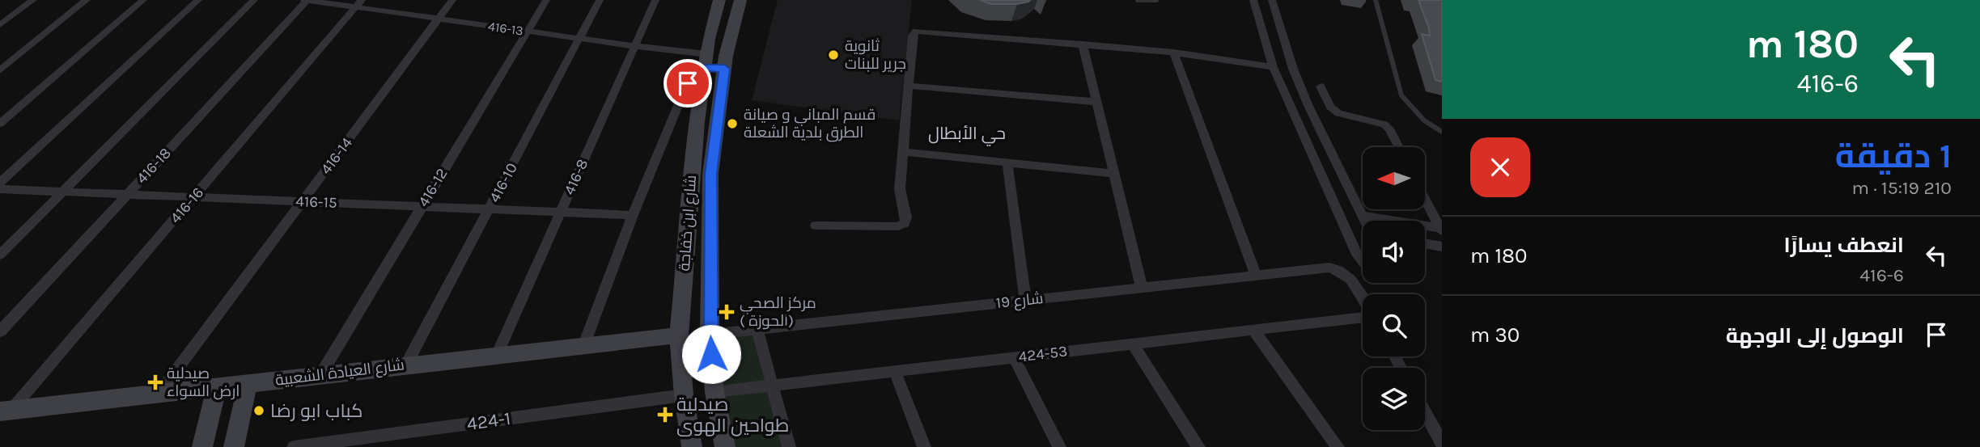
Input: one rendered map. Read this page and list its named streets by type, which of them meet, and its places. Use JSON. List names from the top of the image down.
{
  "streets": {
    "street": [
      "416-13",
      "416-14",
      "416-18",
      "416-8",
      "416-10",
      "416-12",
      "416-15",
      "416-16",
      "شارع ابن خفاجة",
      "شارع 19",
      "424-53",
      "شارع العيادة الشعبية",
      "424-1"
    ]
  },
  "crossings": [
    ["416-13", "416-14"],
    ["416-13", "416-18"],
    ["416-13", "416-8"],
    ["416-13", "416-10"],
    ["416-13", "416-12"],
    ["416-13", "416-16"],
    ["416-13", "شارع ابن خفاجة"],
    ["416-14", "416-15"],
    ["416-14", "شارع العيادة الشعبية"],
    ["416-18", "416-15"],
    ["416-8", "416-15"],
    ["416-8", "شارع العيادة الشعبية"],
    ["416-10", "416-15"],
    ["416-10", "شارع العيادة الشعبية"],
    ["416-12", "416-15"],
    ["416-12", "شارع العيادة الشعبية"],
    ["416-15", "416-16"],
    ["416-16", "شارع العيادة الشعبية"],
    ["شارع ابن خفاجة", "شارع 19"],
    ["شارع ابن خفاجة", "424-53"],
    ["شارع ابن خفاجة", "شارع العيادة الشعبية"],
    ["شارع ابن خفاجة", "424-1"]
  ],
  "districts": ["حي الأبطال"],
  "places": {
    "other": ["ثانوية جرير للبنات", "قسم المباني و صيانة الطرق بلدية الشعلة", "كباب ابو رضا"],
    "health": ["مركز الصحي ( الحوزة)", "صيدلية ارض السواء", "صيدلية طواحين الهوى"]
  },
  "north": "left",
  "page": {
    "turn": ["180 m", "416-6"],
    "heading": ["1 دقيقة", "210 m · 15:19"],
    "list": [
      {
        "name": "انعطف يسارًا",
        "note": "416-6",
        "value": "180 m"
      },
      {
        "name": "الوصول إلى الوجهة",
        "value": "30 m"
      }
    ]
  }
}
